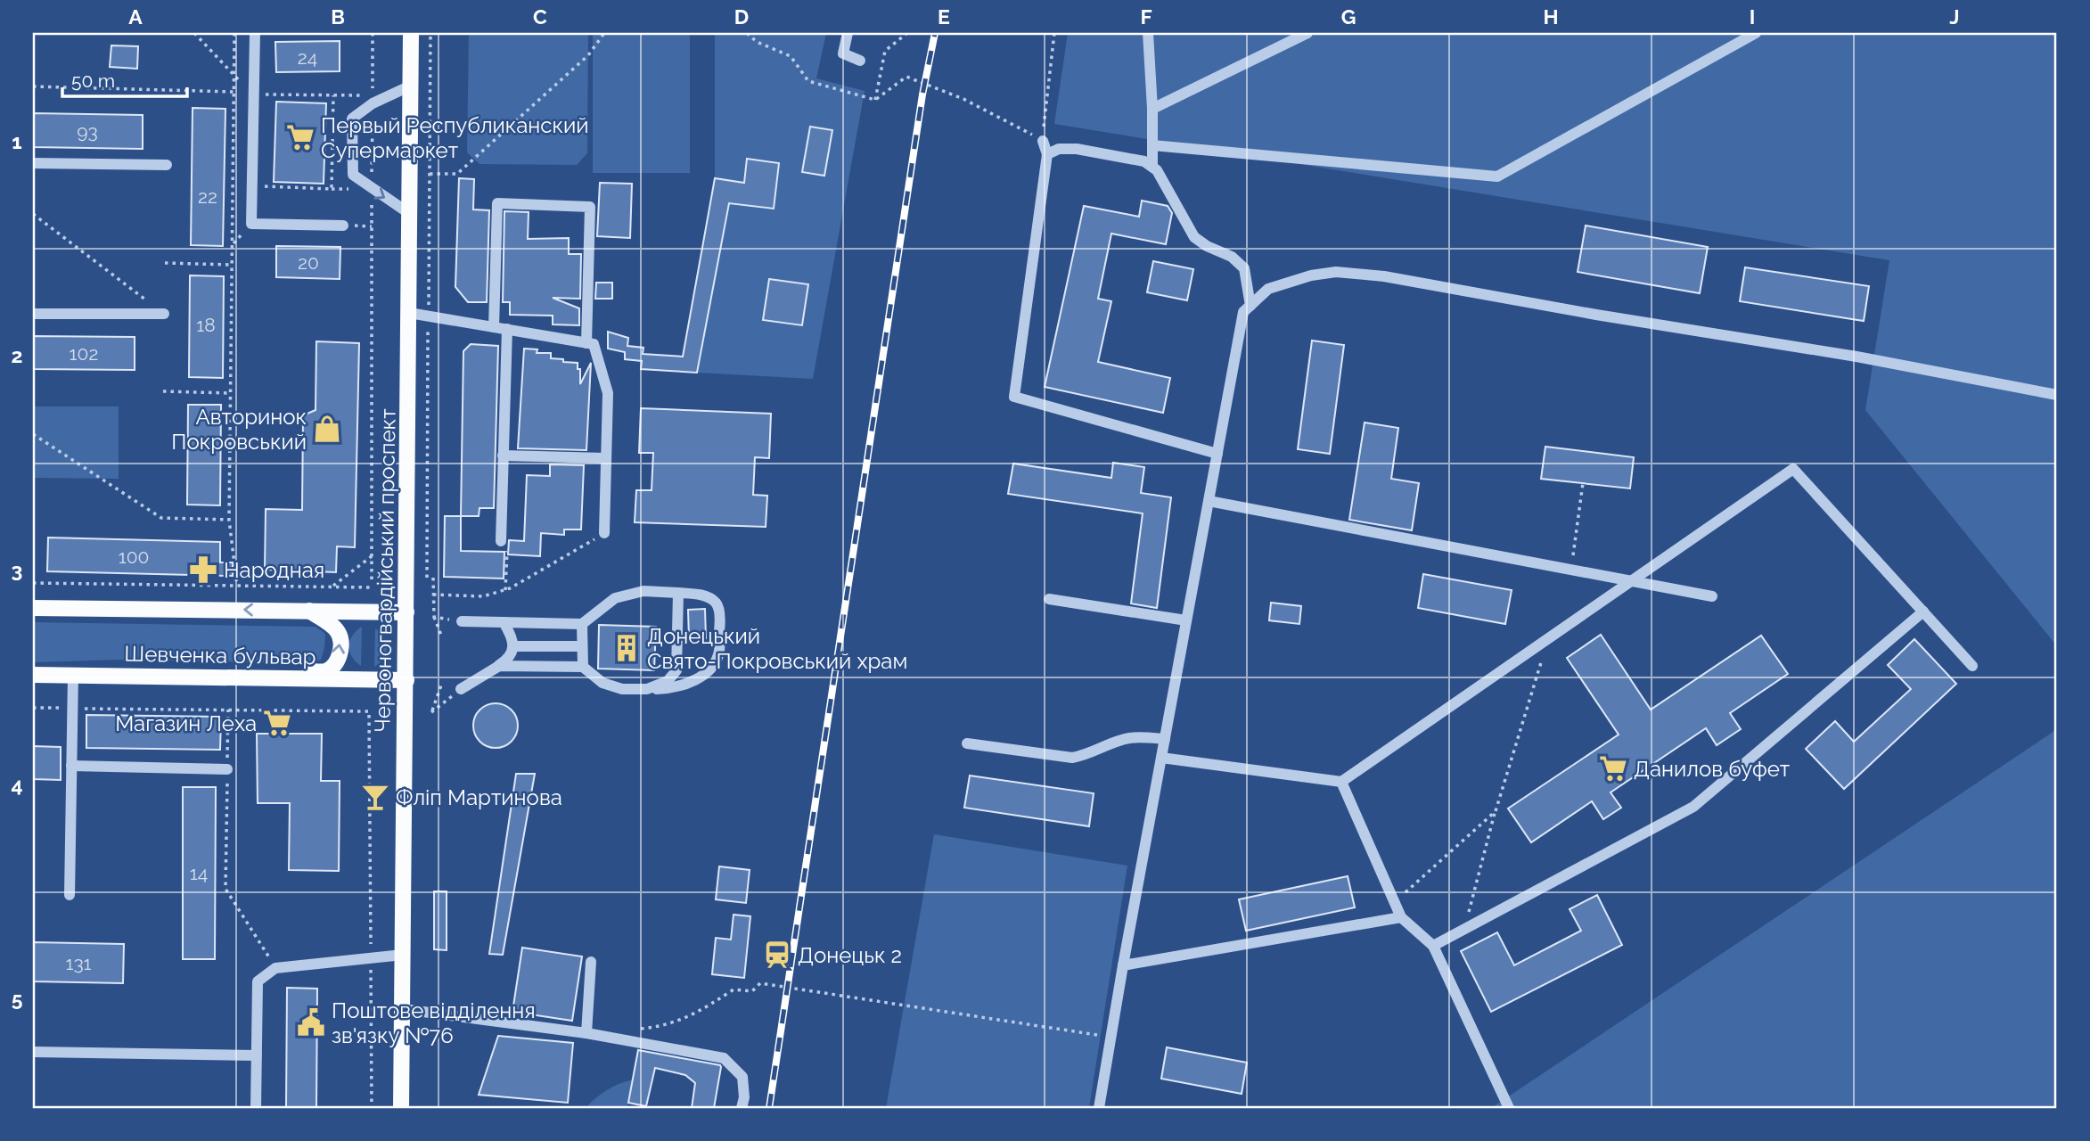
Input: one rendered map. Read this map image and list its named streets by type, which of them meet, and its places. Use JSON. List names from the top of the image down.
{
  "streets": {
    "main road": ["Червоногвардійський проспект", "Шевченка бульвар"]
  },
  "crossings": [
    ["Червоногвардійський проспект", "Шевченка бульвар"]
  ],
  "places": {
    "supermarket": ["Первый Республиканский Супермаркет", "Магазин Леха", "Данилов буфет"],
    "shop": ["Авторинок Покровський"],
    "pharmacy": ["Народная"],
    "building": ["Донецький Свято-Покровський храм"],
    "bar": ["Фліп Мартинова"],
    "station": ["Донецьк 2"],
    "public building": ["Поштове відділення зв'язку №76"]
  },
  "house_numbers": [
    "24",
    "93",
    "22",
    "20",
    "18",
    "102",
    "100",
    "14",
    "131"
  ],
  "scale_bar": "50 m",
  "grid": {
    "columns": [
      "A",
      "B",
      "C",
      "D",
      "E",
      "F",
      "G",
      "H",
      "I",
      "J"
    ],
    "rows": [
      "1",
      "2",
      "3",
      "4",
      "5"
    ]
  }
}
